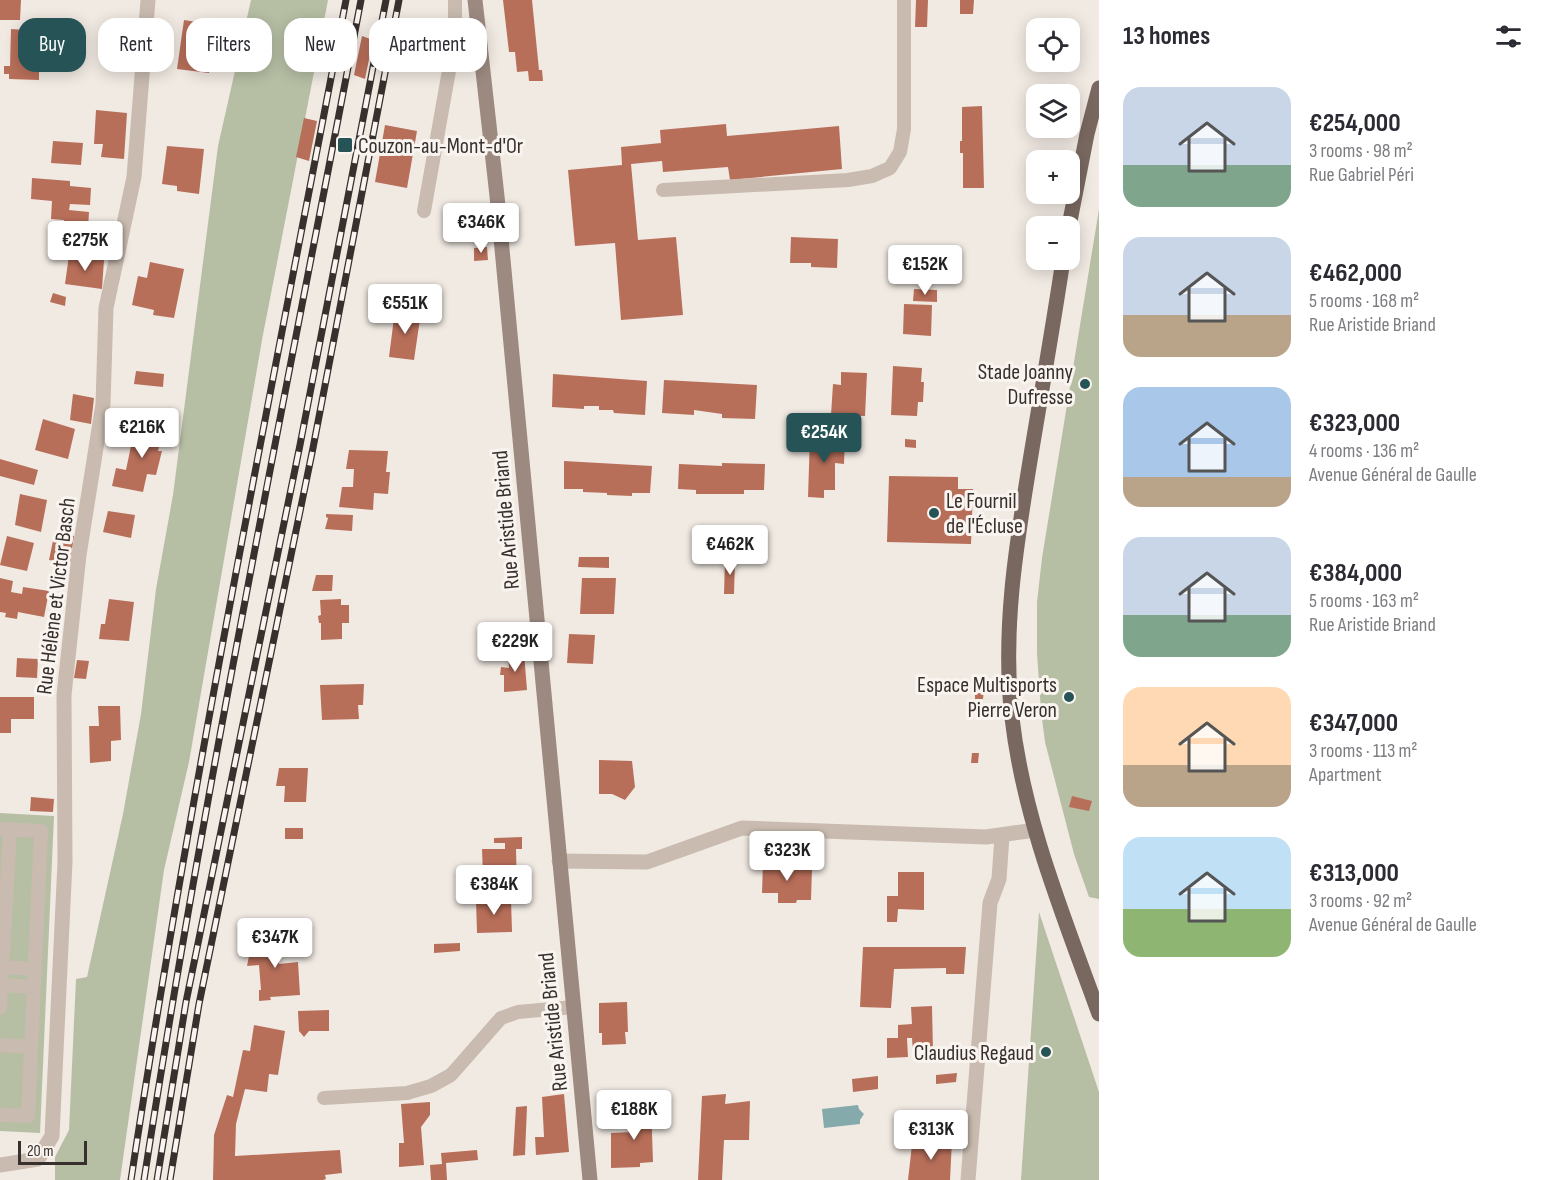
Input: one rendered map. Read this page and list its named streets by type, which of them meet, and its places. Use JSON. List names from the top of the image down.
{
  "streets": {
    "street": ["Rue Aristide Briand", "Rue Hélène et Victor Basch"]
  },
  "places": {
    "transit": ["Couzon-au-Mont-d'Or"],
    "other": [
      "Stade Joanny Dufresse",
      "Le Fournil de l'Écluse",
      "Espace Multisports Pierre Veron",
      "Claudius Regaud"
    ]
  },
  "scale_bar": "20 m",
  "page": {
    "heading": "13 homes",
    "map_buttons": ["+", "−"],
    "chip": [
      "Buy",
      "Rent",
      "Filters",
      "New",
      "Apartment"
    ],
    "list": [
      {
        "name": "€254,000",
        "note": "3 rooms · 98 m² · Rue Gabriel Péri"
      },
      {
        "name": "€462,000",
        "note": "5 rooms · 168 m² · Rue Aristide Briand"
      },
      {
        "name": "€323,000",
        "note": "4 rooms · 136 m² · Avenue Général de Gaulle"
      },
      {
        "name": "€384,000",
        "note": "5 rooms · 163 m² · Rue Aristide Briand"
      },
      {
        "name": "€347,000",
        "note": "3 rooms · 113 m² · Apartment"
      },
      {
        "name": "€313,000",
        "note": "3 rooms · 92 m² · Avenue Général de Gaulle"
      }
    ],
    "price": [
      "€346K",
      "€275K",
      "€152K",
      "€551K",
      "€216K",
      "€254K",
      "€462K",
      "€229K",
      "€323K",
      "€384K",
      "€347K",
      "€188K",
      "€313K"
    ],
    "scale": "20 m"
  }
}
